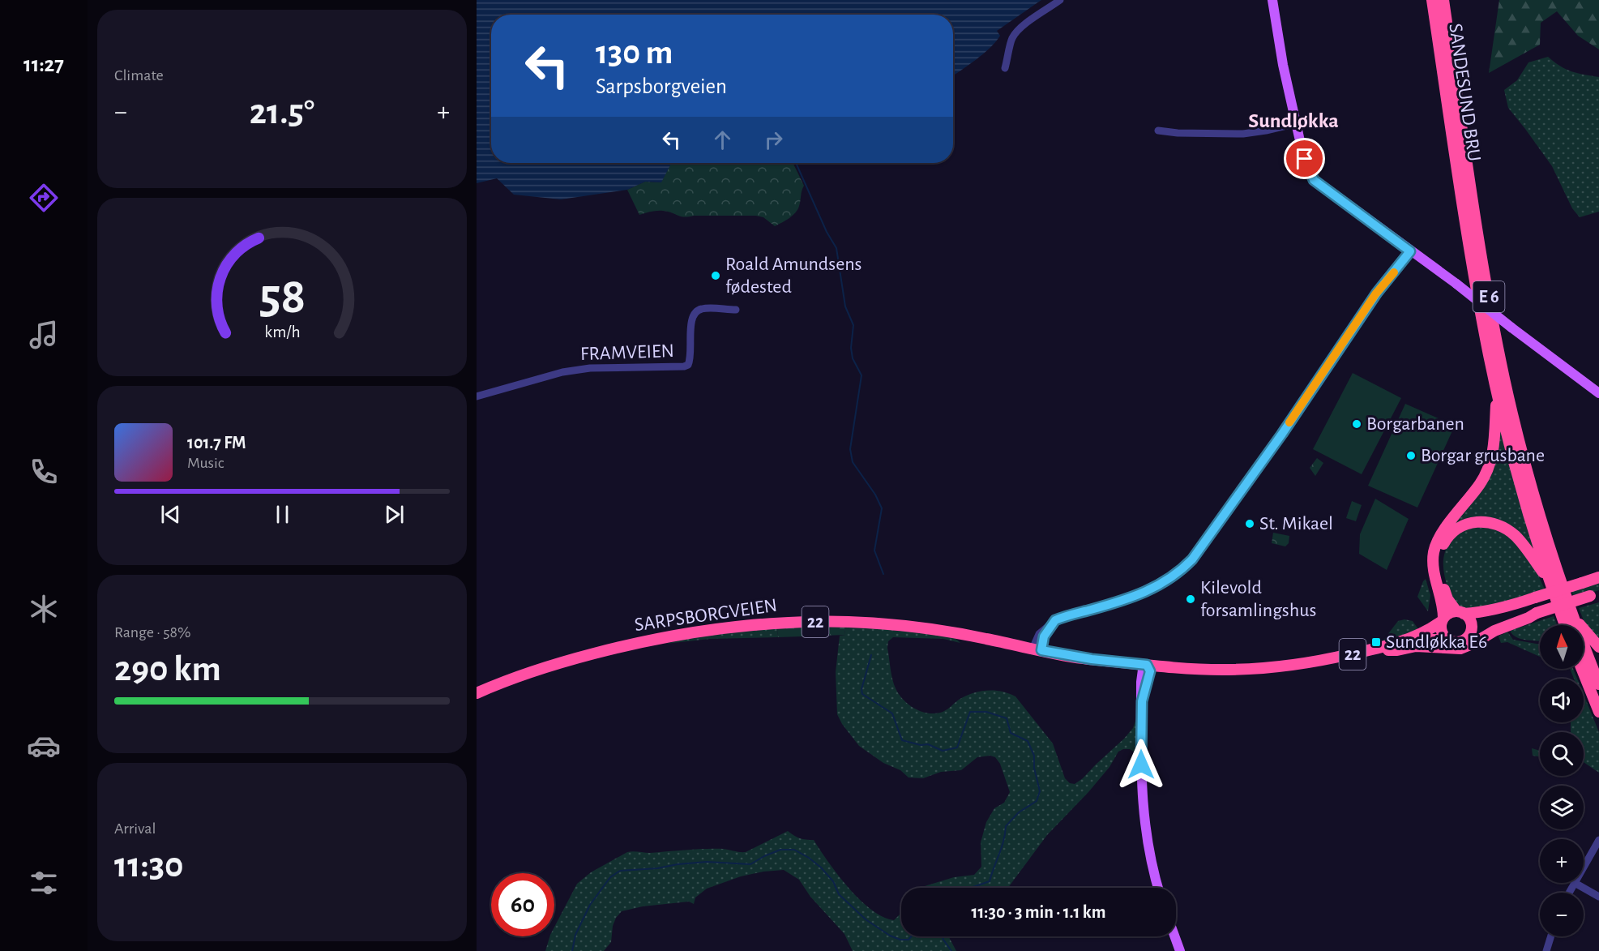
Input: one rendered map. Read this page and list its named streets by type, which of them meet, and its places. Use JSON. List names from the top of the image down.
{
  "streets": {
    "highway": [
      "SANDESUND BRU",
      "E 6",
      "SARPSBORGVEIEN",
      "22"
    ],
    "street": ["FRAMVEIEN"]
  },
  "crossings": [
    ["SANDESUND BRU", "E 6"],
    ["E 6", "SARPSBORGVEIEN"],
    ["E 6", "22"],
    ["SARPSBORGVEIEN", "22"]
  ],
  "districts": ["Sundløkka"],
  "places": {
    "other": [
      "Roald Amundsens fødested",
      "Borgarbanen",
      "Borgar grusbane",
      "St. Mikael",
      "Kilevold forsamlingshus"
    ],
    "transit": ["Sundløkka E6"]
  },
  "north": "top",
  "page": {
    "tabs": "11:27",
    "tile": [
      "Climate",
      ["Range · 58%", "290 km"],
      ["Arrival", "11:30"]
    ],
    "turn": ["130 m", "Sarpsborgveien"],
    "heat": ["−", "21.5°", "+"],
    "song": ["101.7 FM", "Music"],
    "map_buttons": ["+", "−"],
    "limit": "60",
    "trip": "11:30 · 3 min · 1.1 km",
    "gauge": ["58", "km/h"]
  }
}
